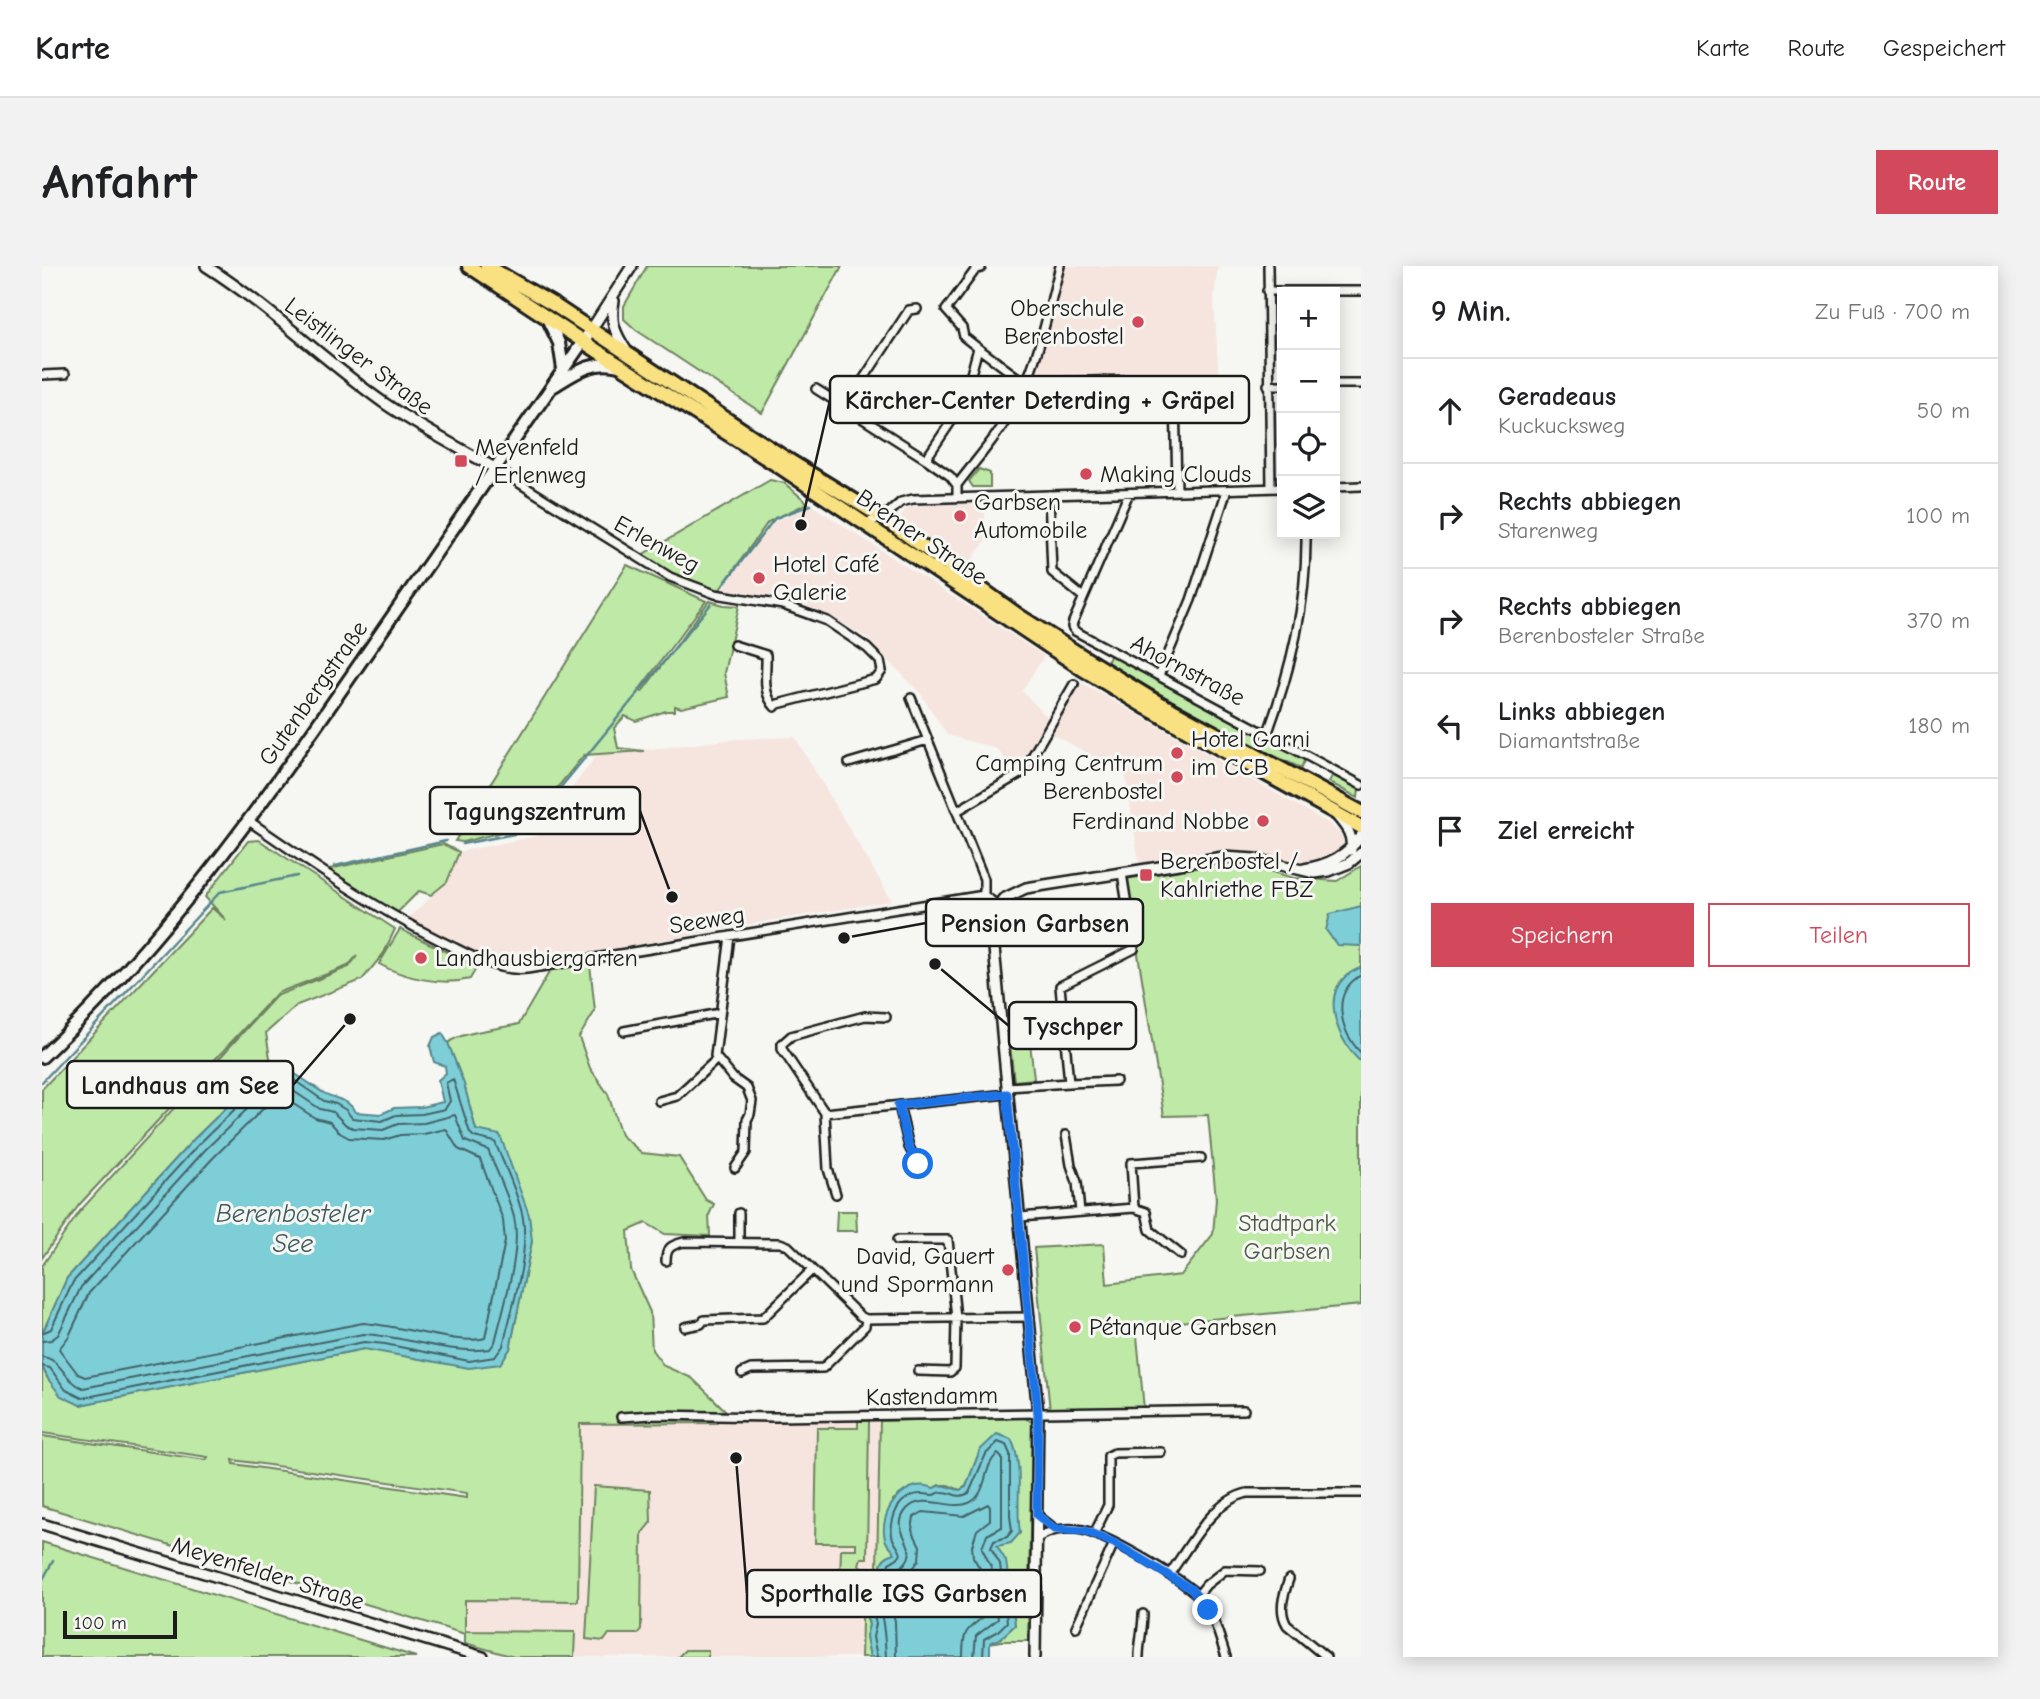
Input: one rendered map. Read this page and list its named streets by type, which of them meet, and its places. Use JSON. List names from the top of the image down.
{
  "streets": {
    "main road": ["Bremer Straße", "Gutenbergstraße"],
    "street": [
      "Leistlinger Straße",
      "Erlenweg",
      "Ahornstraße",
      "Seeweg",
      "Kastendamm",
      "Meyenfelder Straße"
    ]
  },
  "crossings": [
    ["Leistlinger Straße", "Erlenweg"],
    ["Leistlinger Straße", "Gutenbergstraße"],
    ["Bremer Straße", "Gutenbergstraße"],
    ["Erlenweg", "Gutenbergstraße"],
    ["Gutenbergstraße", "Seeweg"]
  ],
  "water": ["Berenbosteler See"],
  "parks": ["Stadtpark Garbsen"],
  "places": {
    "other": [
      "Oberschule Berenbostel",
      "Making Clouds",
      "Garbsen Automobile",
      "Kärcher-Center Deterding + Gräpel",
      "Hotel Café Galerie",
      "Hotel Garni im CCB",
      "Camping Centrum Berenbostel",
      "Ferdinand Nobbe",
      "Tagungszentrum",
      "Pension Garbsen",
      "Landhausbiergarten",
      "Tyschper",
      "Landhaus am See",
      "David, Gauert und Spormann",
      "Pétanque Garbsen",
      "Sporthalle IGS Garbsen"
    ],
    "transit": ["Meyenfeld / Erlenweg", "Berenbostel / Kahlriethe FBZ"]
  },
  "scale_bar": "100 m",
  "page": {
    "header": "Karte",
    "nav": ["Karte", "Route", "Gespeichert"],
    "buttons": [
      "Route",
      ["Speichern", "Teilen"]
    ],
    "title": "Anfahrt",
    "heading": ["9 Min.", "Zu Fuß · 700 m"],
    "map_buttons": ["+", "−"],
    "list": [
      ["Geradeaus", "Kuckucksweg", "50 m"],
      ["Rechts abbiegen", "Starenweg", "100 m"],
      ["Rechts abbiegen", "Berenbosteler Straße", "370 m"],
      ["Links abbiegen", "Diamantstraße", "180 m"],
      "Ziel erreicht"
    ],
    "scale": "100 m"
  }
}
